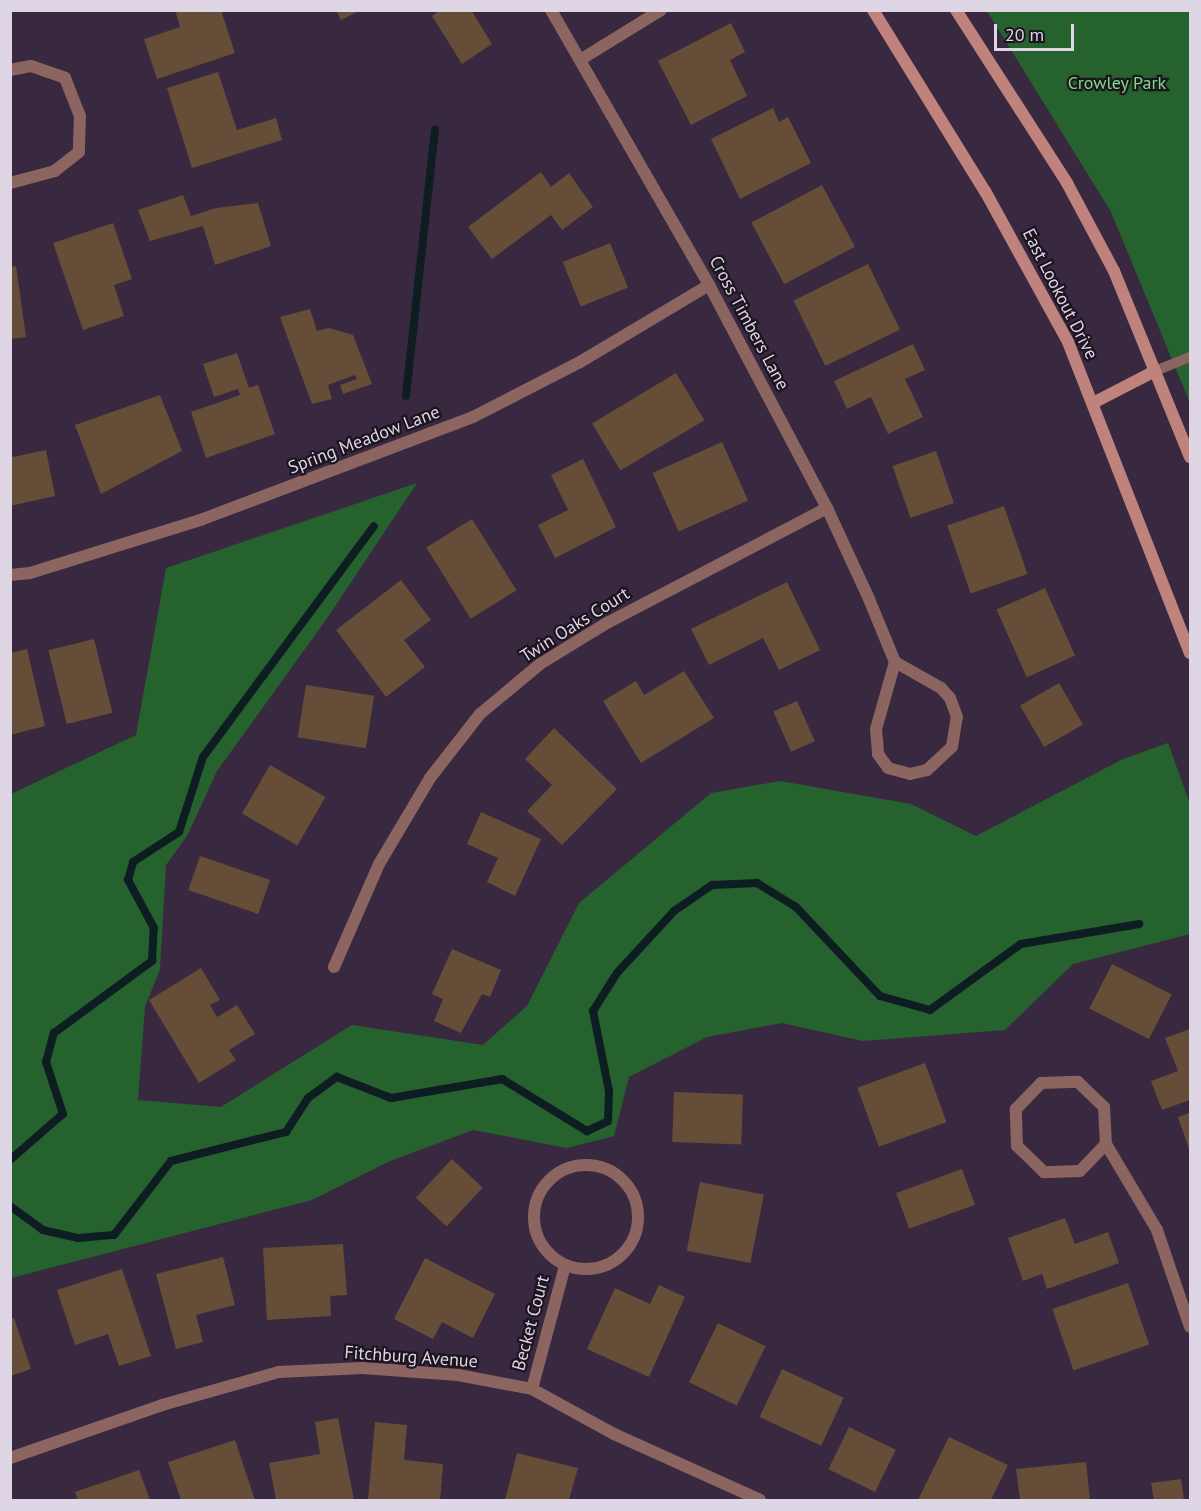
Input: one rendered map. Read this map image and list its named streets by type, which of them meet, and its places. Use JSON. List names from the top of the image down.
{
  "streets": {
    "main road": ["East Lookout Drive"],
    "street": [
      "Cross Timbers Lane",
      "Spring Meadow Lane",
      "Twin Oaks Court",
      "Becket Court",
      "Fitchburg Avenue"
    ]
  },
  "crossings": [
    ["Cross Timbers Lane", "Spring Meadow Lane"],
    ["Cross Timbers Lane", "Twin Oaks Court"],
    ["Becket Court", "Fitchburg Avenue"]
  ],
  "parks": ["Crowley Park"],
  "scale_bar": "20 m"
}
